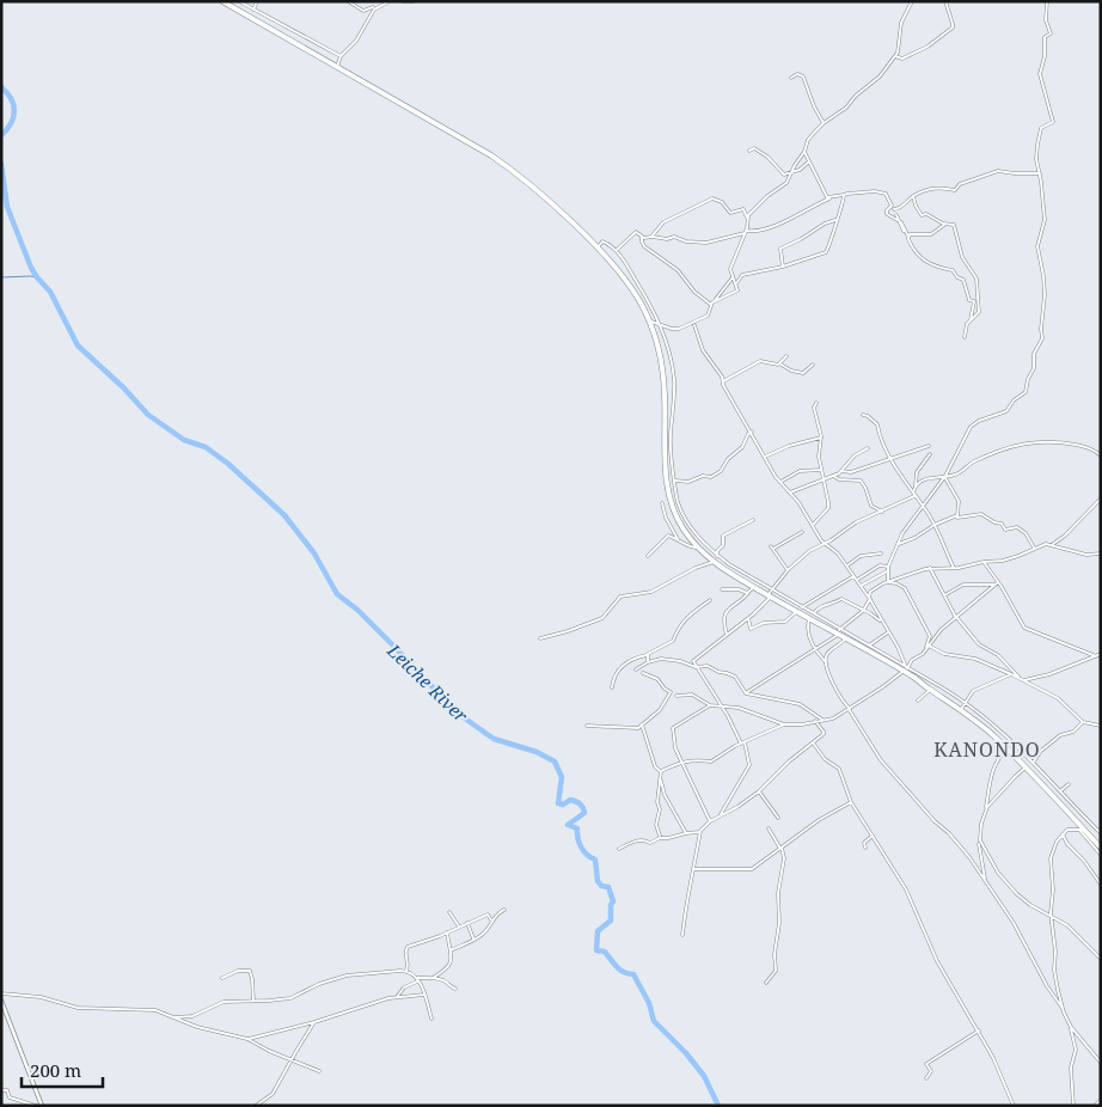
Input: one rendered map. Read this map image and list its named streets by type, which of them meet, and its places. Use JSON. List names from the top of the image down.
{
  "districts": ["KANONDO"],
  "water": ["Leiche River"],
  "scale_bar": "200 m"
}
